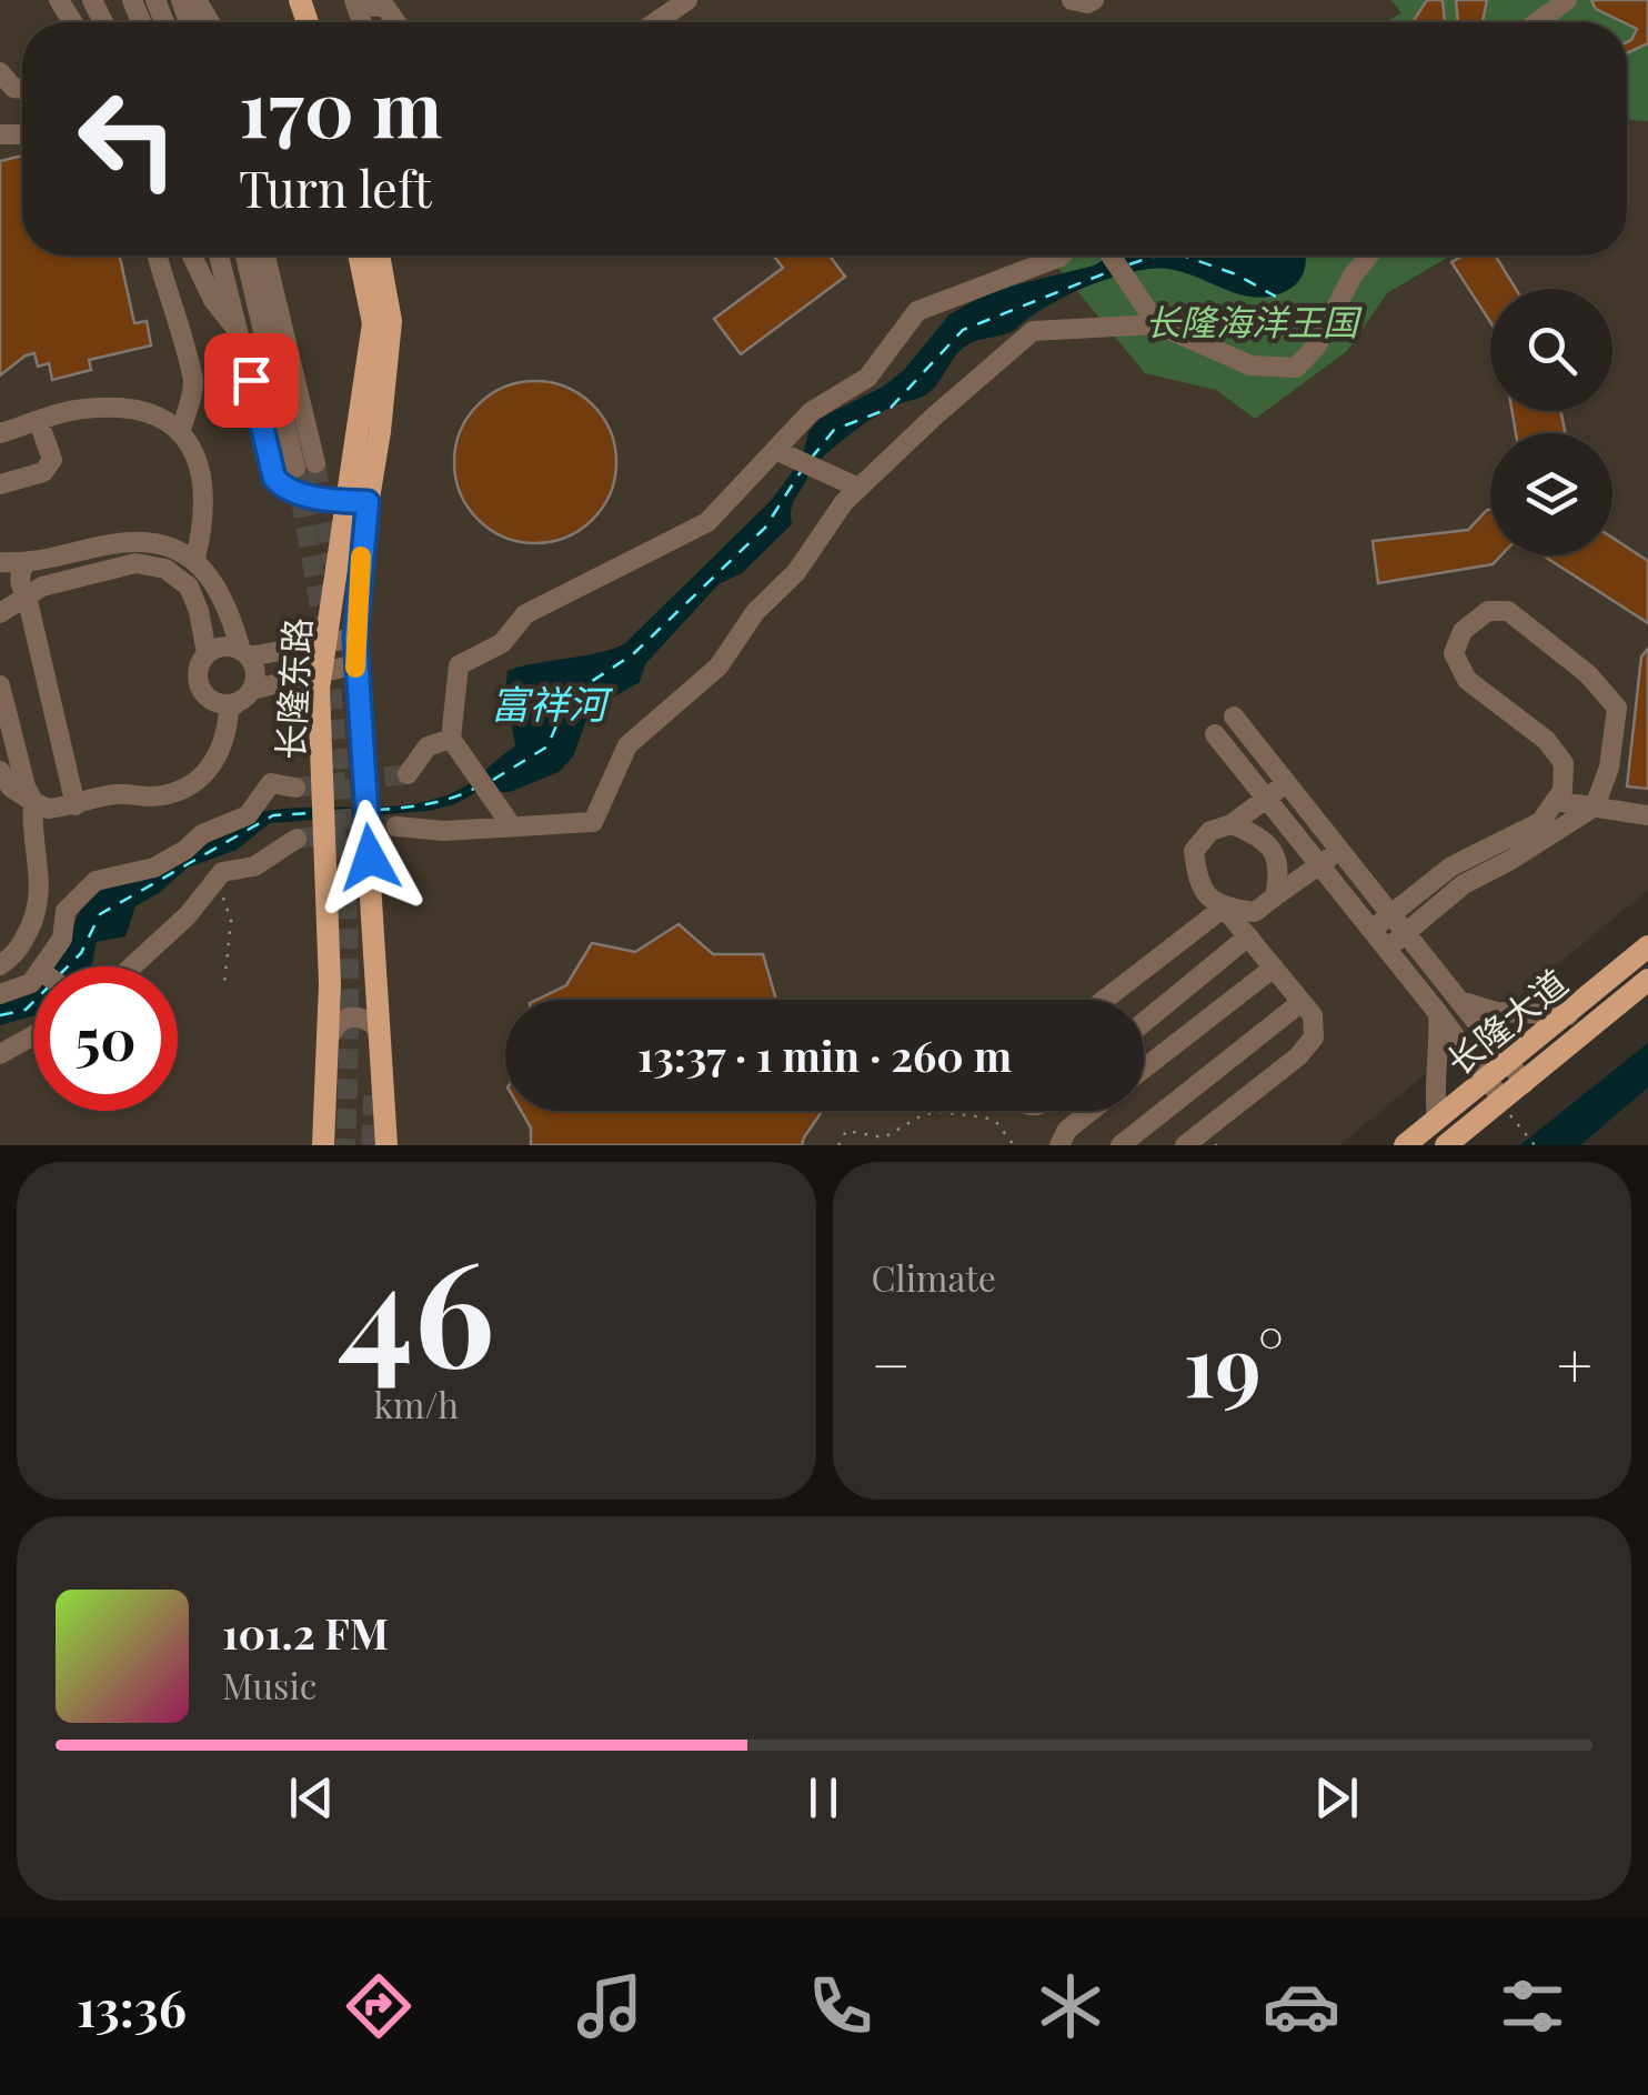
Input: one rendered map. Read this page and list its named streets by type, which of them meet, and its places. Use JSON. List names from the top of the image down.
{
  "streets": {
    "main road": ["长隆东路", "长隆大道"]
  },
  "water": ["富祥河"],
  "parks": ["长隆海洋王国"],
  "page": {
    "turn": ["170 m", "Turn left"],
    "limit": "50",
    "trip": "13:37 · 1 min · 260 m",
    "tile": [
      ["46", "km/h"],
      "Climate"
    ],
    "heat": ["−", "19°", "+"],
    "song": ["101.2 FM", "Music"],
    "tabs": "13:36"
  }
}
